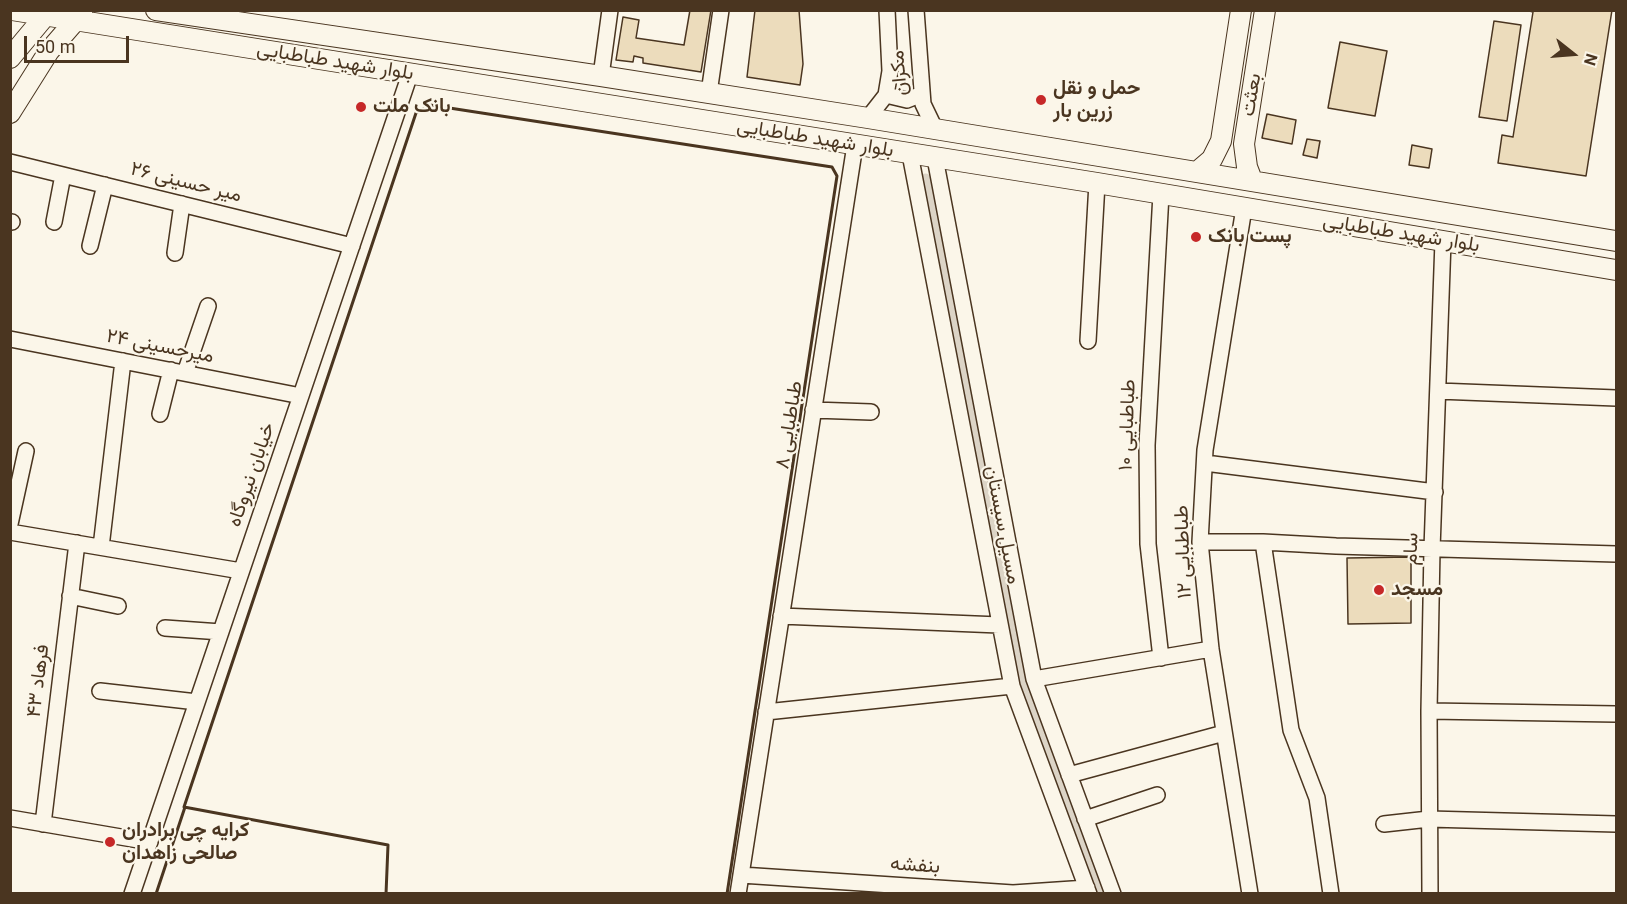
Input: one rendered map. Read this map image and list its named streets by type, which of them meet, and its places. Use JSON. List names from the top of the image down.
{
  "streets": {
    "main road": ["بلوار شهید طباطبایی", "بعثت"],
    "street": [
      "مکران",
      "میر حسینی ۲۶",
      "میرحسینی ۲۴",
      "طباطبایی ۸",
      "طباطبایی ۱۰",
      "خیابان نیروگاه",
      "مسیل سیستان",
      "سام",
      "طباطبایی ۱۲",
      "فرهاد ۴۳",
      "بنفشه"
    ]
  },
  "crossings": [
    ["بلوار شهید طباطبایی", "مکران"],
    ["بلوار شهید طباطبایی", "بعثت"],
    ["بلوار شهید طباطبایی", "طباطبایی ۸"],
    ["بلوار شهید طباطبایی", "طباطبایی ۱۰"],
    ["بلوار شهید طباطبایی", "خیابان نیروگاه"],
    ["بلوار شهید طباطبایی", "مسیل سیستان"],
    ["بلوار شهید طباطبایی", "سام"],
    ["بلوار شهید طباطبایی", "طباطبایی ۱۲"],
    ["میر حسینی ۲۶", "خیابان نیروگاه"],
    ["میرحسینی ۲۴", "خیابان نیروگاه"],
    ["طباطبایی ۸", "بنفشه"],
    ["مسیل سیستان", "بنفشه"]
  ],
  "places": [
    "حمل و نقل زرین بار",
    "بانک ملت",
    "پست بانک",
    "مسجد",
    "کرایه چی برادران صالحی زاهدان"
  ],
  "scale_bar": "50 m",
  "north": "right"
}
